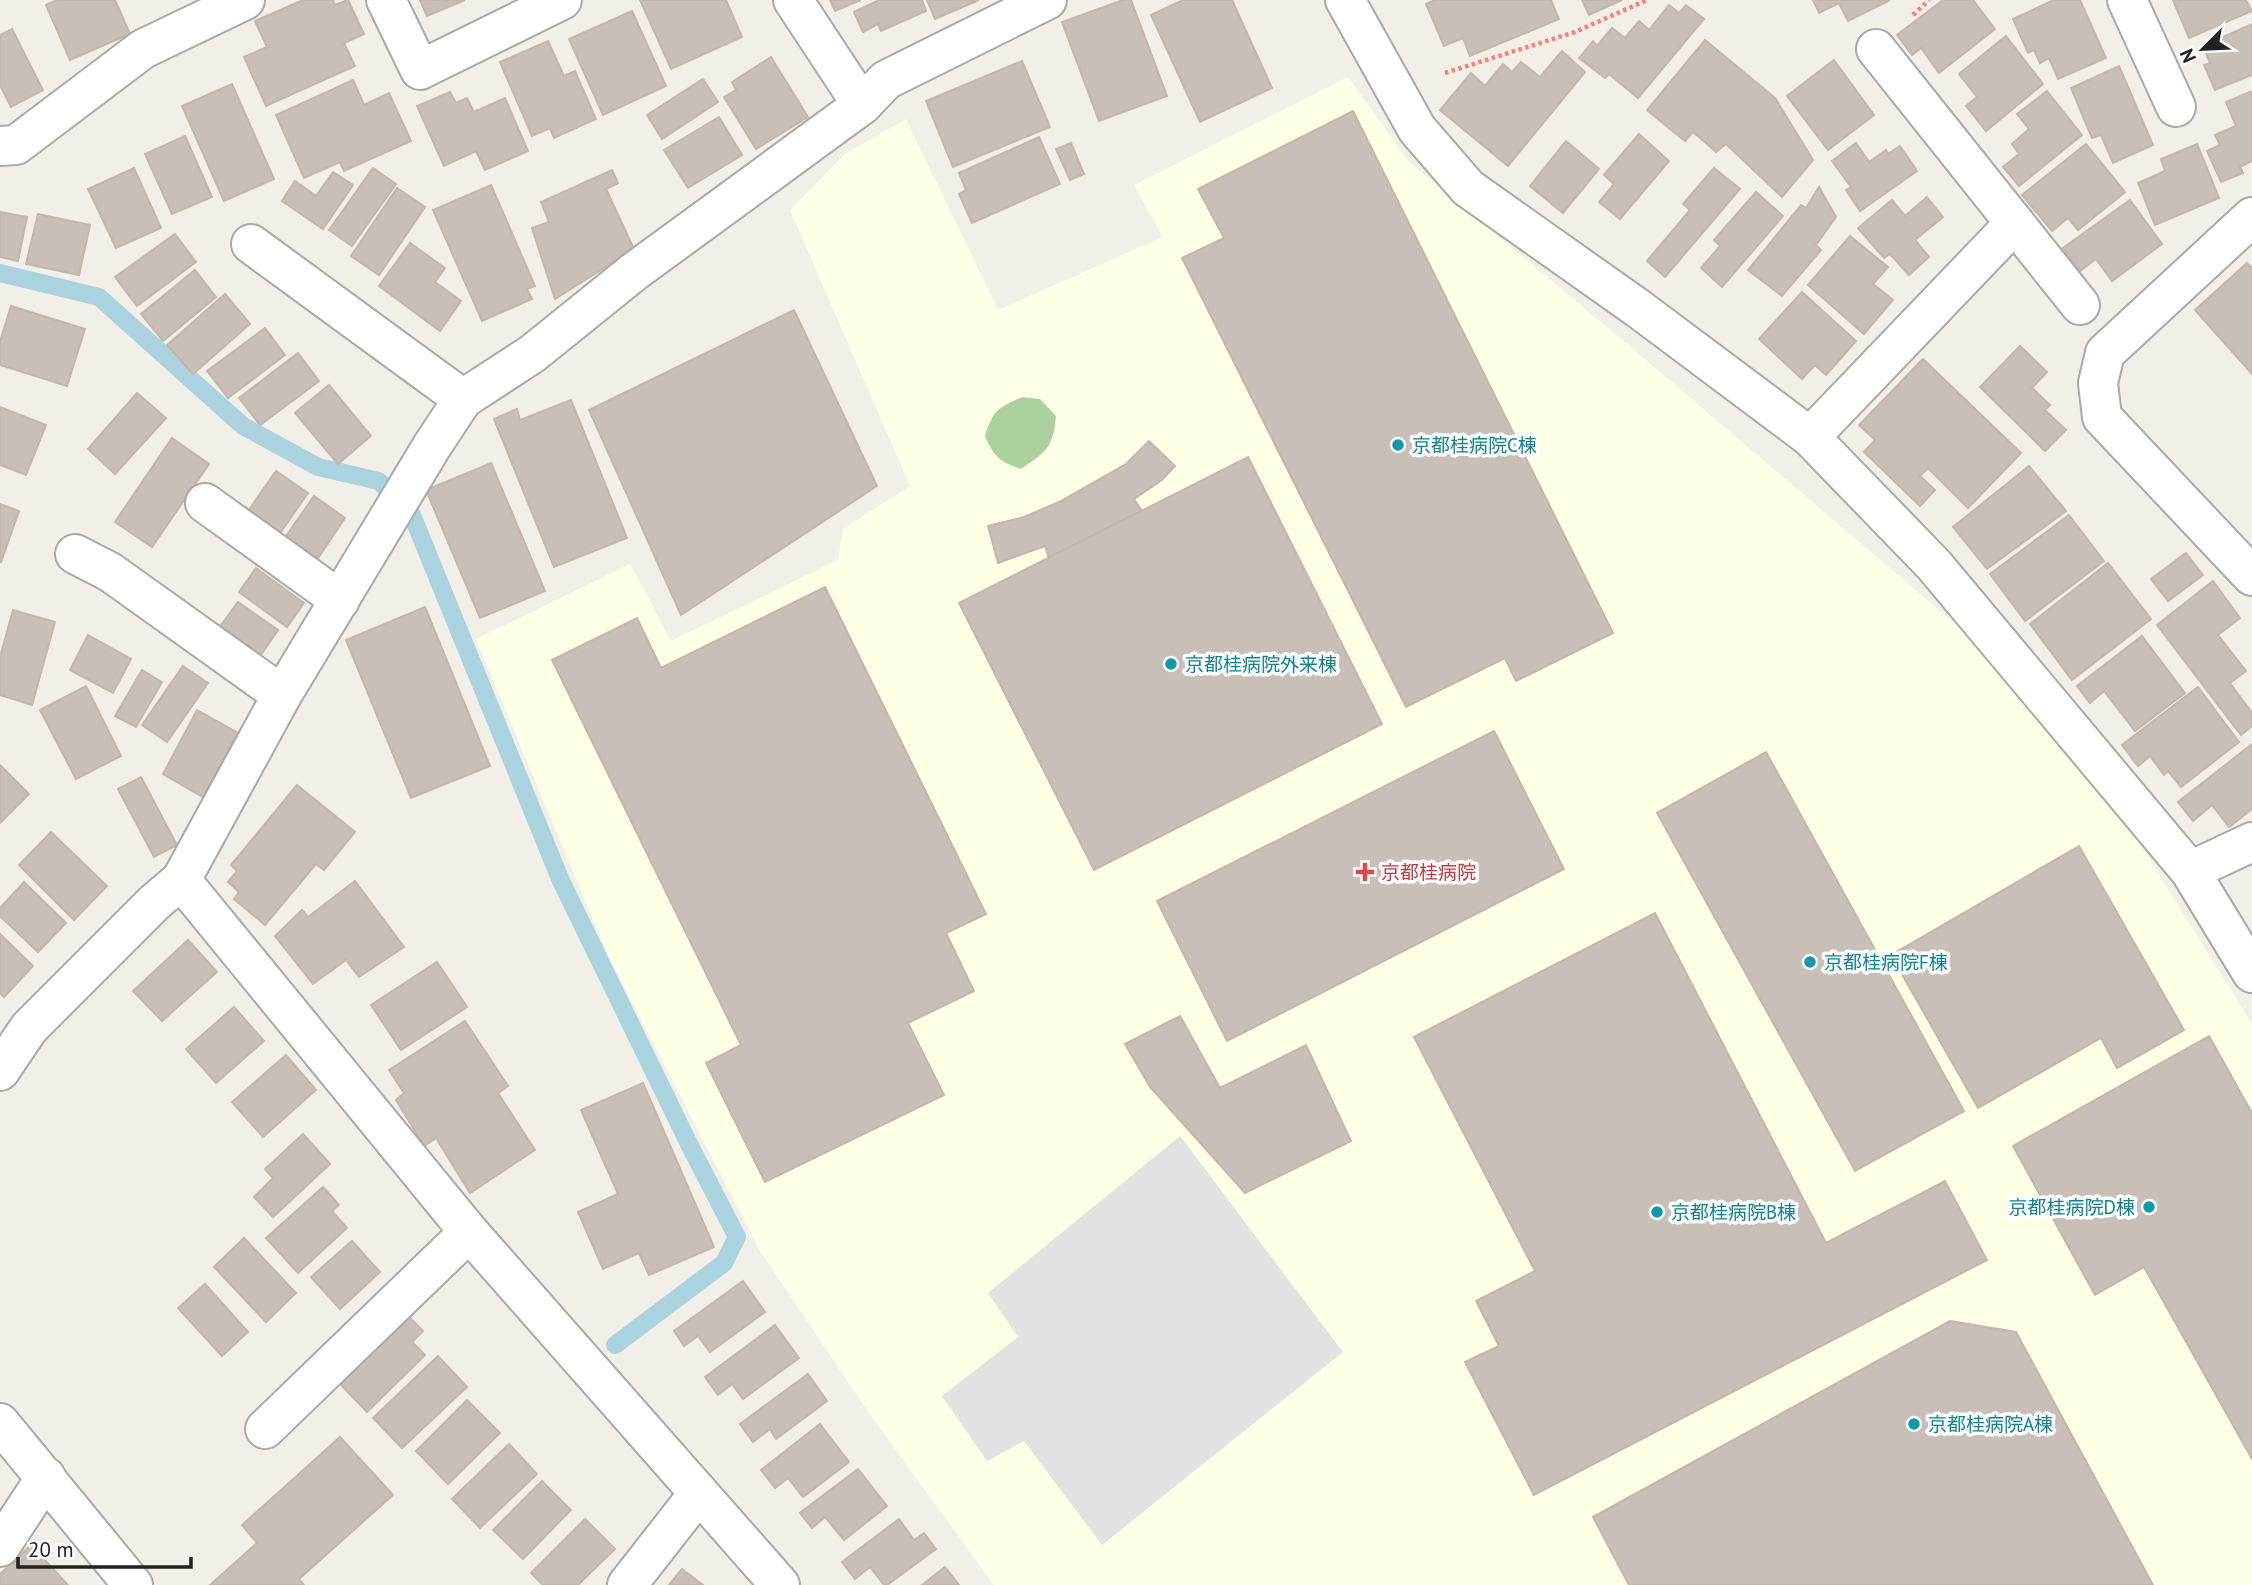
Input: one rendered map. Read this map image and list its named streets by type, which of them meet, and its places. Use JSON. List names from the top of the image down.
{
  "places": {
    "other": [
      "京都桂病院C棟",
      "京都桂病院外来棟",
      "京都桂病院F棟",
      "京都桂病院D棟",
      "京都桂病院B棟",
      "京都桂病院A棟"
    ],
    "health": ["京都桂病院"]
  },
  "scale_bar": "20 m",
  "north": "bottom left"
}
